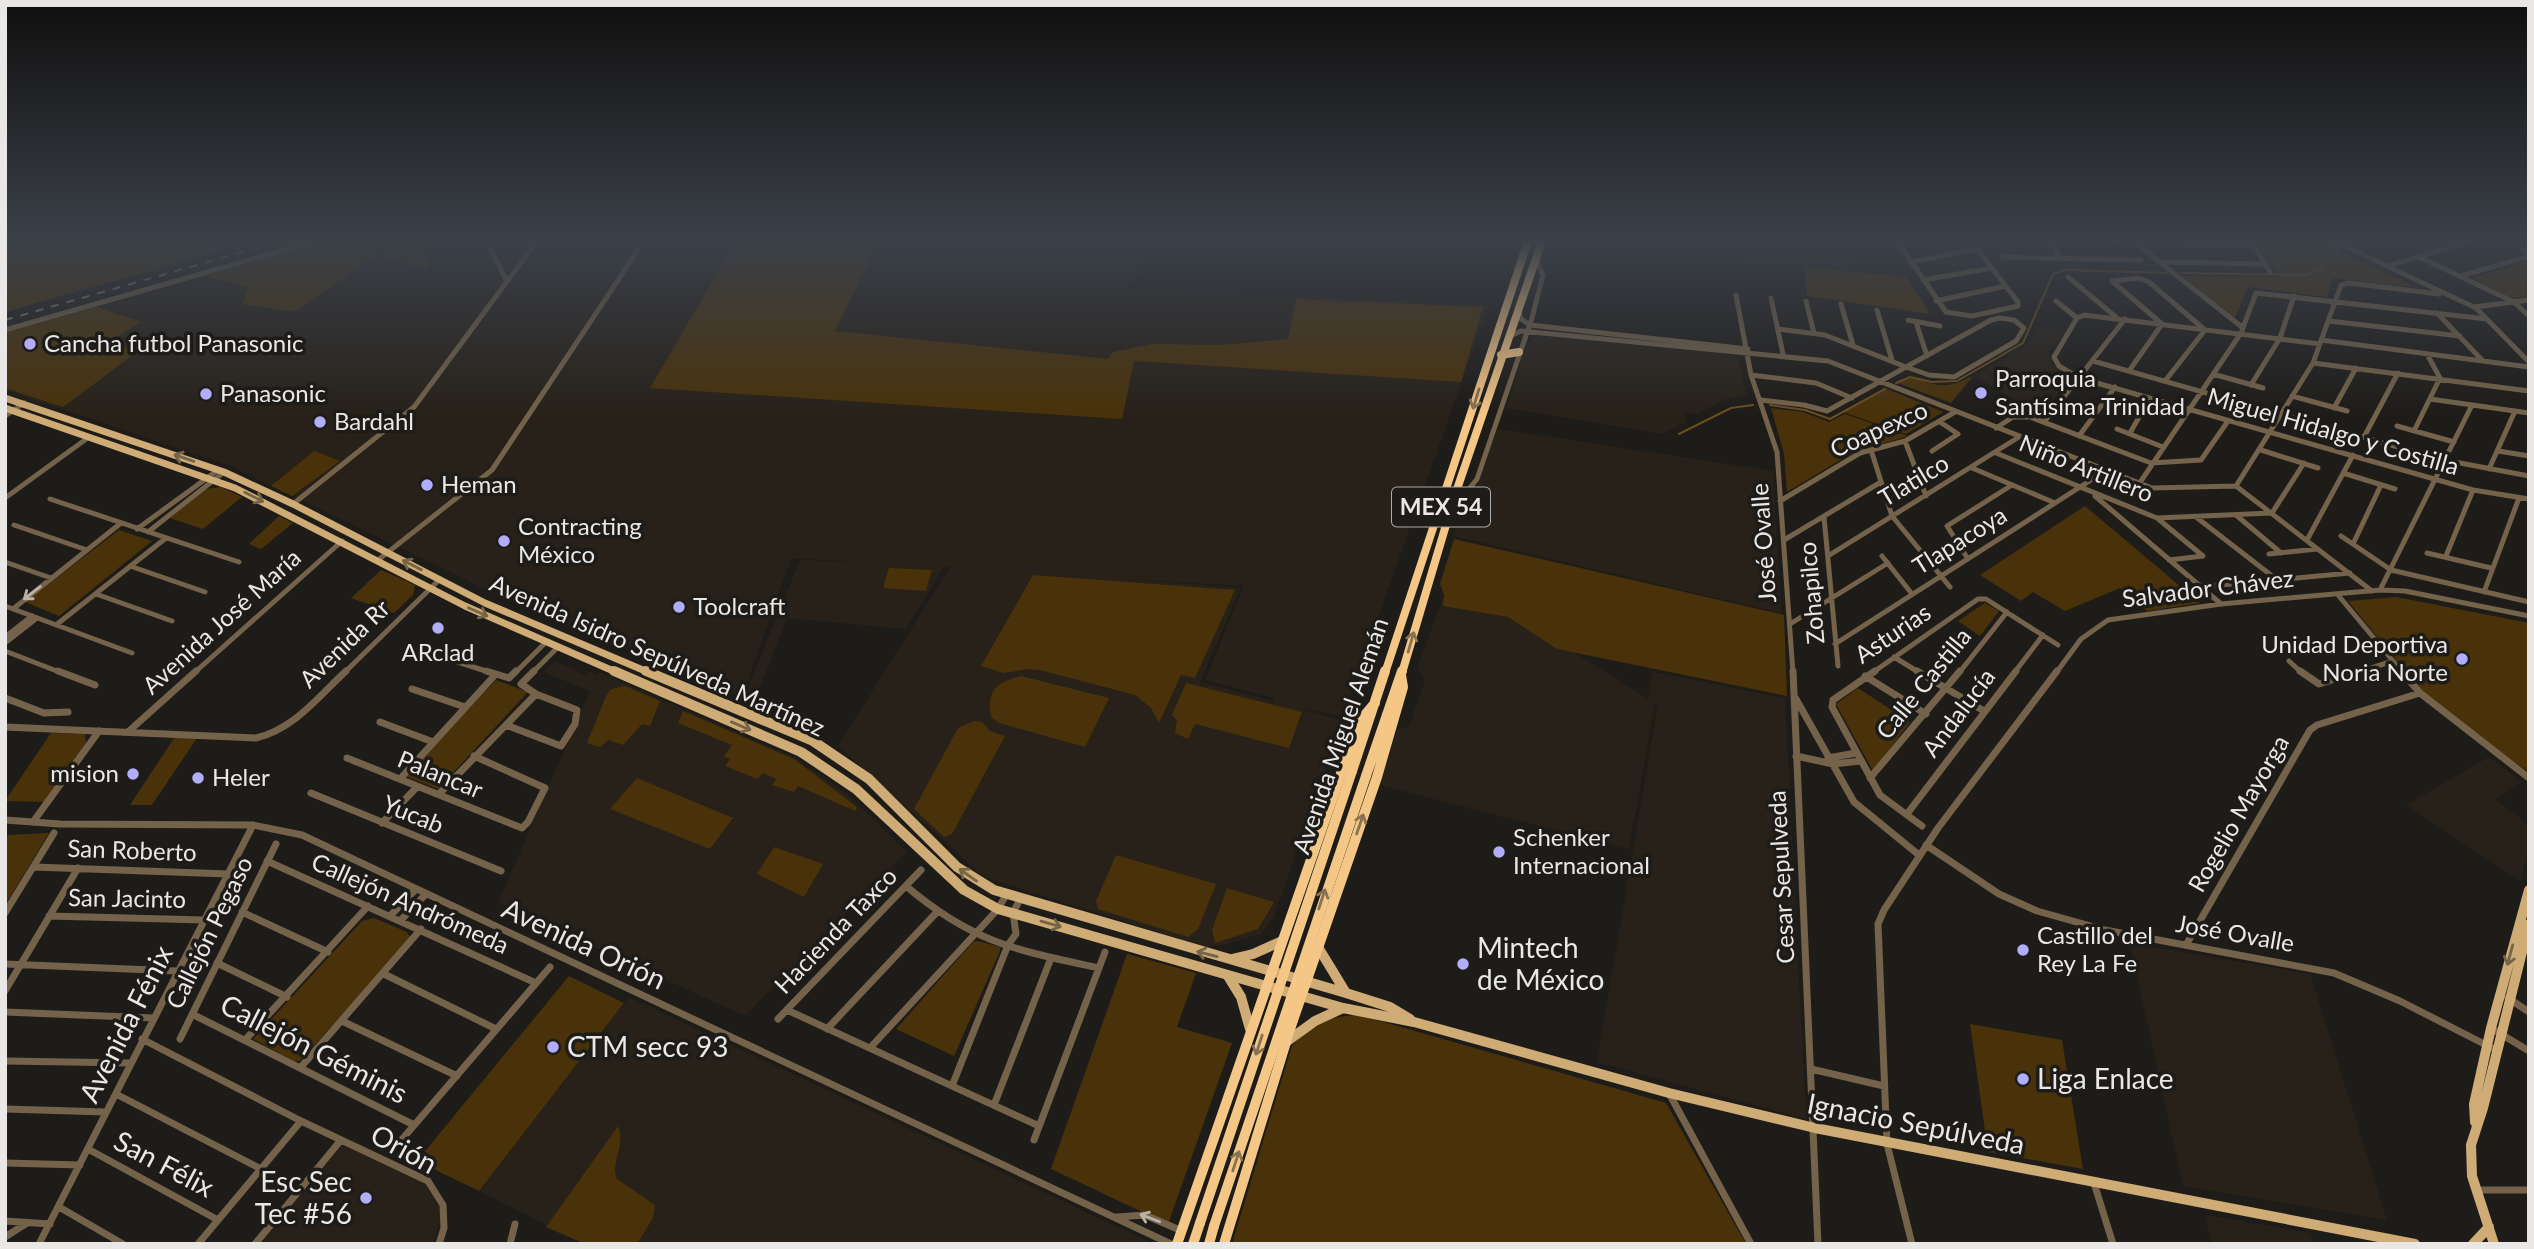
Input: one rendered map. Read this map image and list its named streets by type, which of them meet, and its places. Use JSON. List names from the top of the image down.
{
  "streets": {
    "highway": ["MEX 54", "Avenida Miguel Alemán"],
    "main road": ["Avenida Isidro Sepúlveda Martínez", "Ignacio Sepúlveda"],
    "street": [
      "Coapexco",
      "Miguel Hidalgo y Costilla",
      "Niño Artillero",
      "Tlatilco",
      "Tlapacoya",
      "José Ovalle",
      "Salvador Chávez",
      "Zohapilco",
      "Avenida José María",
      "Asturias",
      "Avenida Rr",
      "Calle Castilla",
      "Andalucía",
      "Palancar",
      "Rogelio Mayorga",
      "Yucab",
      "San Roberto",
      "Cesar Sepulveda",
      "San Jacinto",
      "Callejón Andrómeda",
      "Hacienda Taxco",
      "Callejón Pegaso",
      "Avenida Orión",
      "Avenida Fénix",
      "Callejón Géminis",
      "Orión",
      "San Félix"
    ]
  },
  "crossings": [
    ["Coapexco", "José Ovalle"],
    ["Niño Artillero", "Tlatilco"],
    ["Niño Artillero", "Tlapacoya"],
    ["Tlatilco", "Zohapilco"],
    ["Tlapacoya", "Zohapilco"],
    ["José Ovalle", "Salvador Chávez"],
    ["José Ovalle", "Rogelio Mayorga"],
    ["José Ovalle", "Cesar Sepulveda"],
    ["Salvador Chávez", "Ignacio Sepúlveda"],
    ["Avenida José María", "Avenida Rr"],
    ["Avenida José María", "Avenida Isidro Sepúlveda Martínez"],
    ["Asturias", "Calle Castilla"],
    ["Avenida Rr", "Avenida Isidro Sepúlveda Martínez"],
    ["Avenida Isidro Sepúlveda Martínez", "Ignacio Sepúlveda"],
    ["San Roberto", "Avenida Fénix"],
    ["Cesar Sepulveda", "Ignacio Sepúlveda"],
    ["San Jacinto", "Avenida Fénix"],
    ["Callejón Andrómeda", "Callejón Pegaso"],
    ["Callejón Pegaso", "Callejón Géminis"],
    ["Avenida Orión", "Avenida Fénix"],
    ["Avenida Fénix", "Orión"],
    ["Avenida Fénix", "San Félix"]
  ],
  "places": [
    "Cancha futbol Panasonic",
    "Parroquia Santísima Trinidad",
    "Panasonic",
    "Bardahl",
    "Heman",
    "Contracting México",
    "Toolcraft",
    "ARclad",
    "Unidad Deportiva Noria Norte",
    "mision",
    "Heler",
    "Schenker Internacional",
    "Castillo del Rey La Fe",
    "Mintech de México",
    "CTM secc 93",
    "Liga Enlace",
    "Esc Sec Tec #56"
  ]
}
